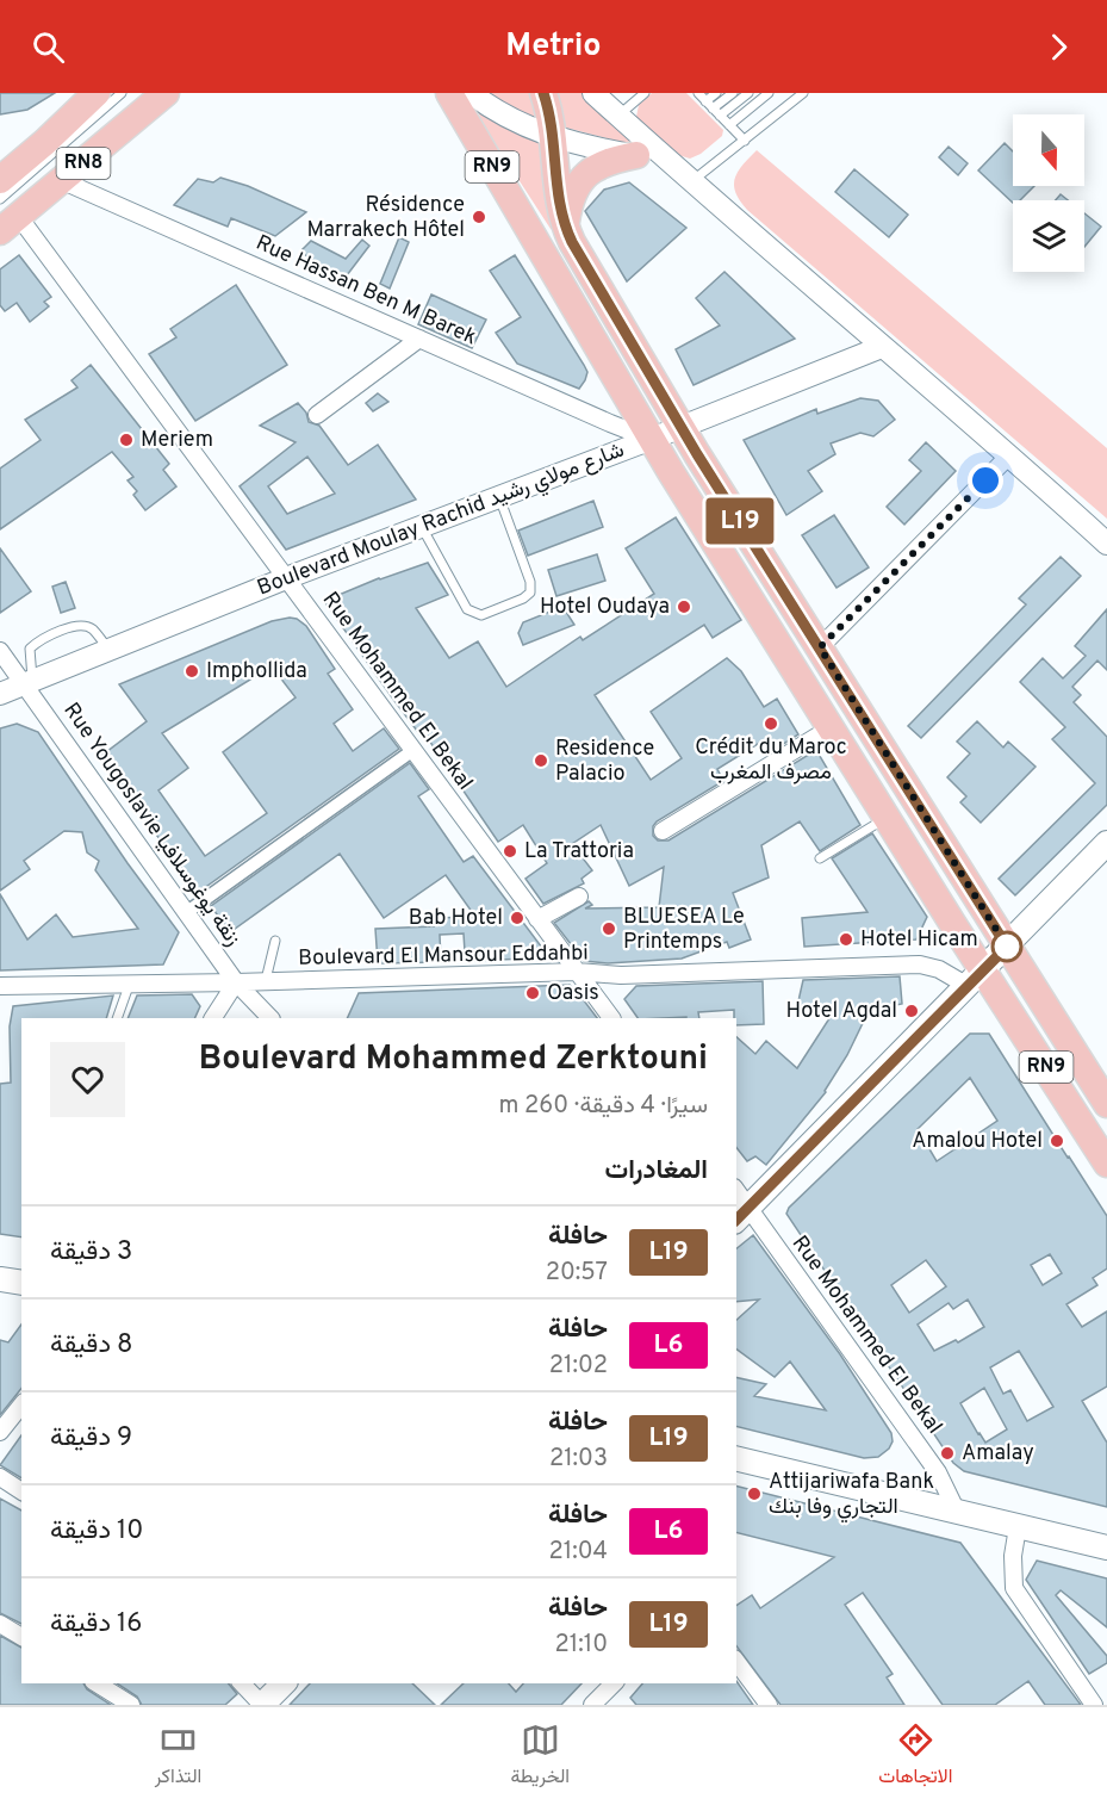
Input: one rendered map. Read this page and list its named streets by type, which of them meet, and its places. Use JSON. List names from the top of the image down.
{
  "streets": {
    "main road": ["RN8", "RN9"],
    "street": [
      "Rue Hassan Ben M Barek",
      "Boulevard Moulay Rachid شارع مولاي رشيد",
      "Rue Mohammed El Bekal",
      "Rue Yougoslavie زنقة يوغوسلافيا",
      "Boulevard El Mansour Eddahbi"
    ]
  },
  "crossings": [
    ["RN8", "Rue Hassan Ben M Barek"],
    ["RN8", "Rue Mohammed El Bekal"],
    ["RN9", "Rue Hassan Ben M Barek"],
    ["RN9", "Boulevard Moulay Rachid شارع مولاي رشيد"],
    ["RN9", "Boulevard El Mansour Eddahbi"],
    ["Rue Hassan Ben M Barek", "Boulevard Moulay Rachid شارع مولاي رشيد"],
    ["Boulevard Moulay Rachid شارع مولاي رشيد", "Rue Mohammed El Bekal"],
    ["Boulevard Moulay Rachid شارع مولاي رشيد", "Rue Yougoslavie زنقة يوغوسلافيا"],
    ["Rue Mohammed El Bekal", "Boulevard El Mansour Eddahbi"],
    ["Rue Yougoslavie زنقة يوغوسلافيا", "Boulevard El Mansour Eddahbi"]
  ],
  "places": [
    "Résidence Marrakech Hôtel",
    "Meriem",
    "Hotel Oudaya",
    "Imphollida",
    "Crédit du Maroc مصرف المغرب",
    "Residence Palacio",
    "La Trattoria",
    "Bab Hotel",
    "BLUESEA Le Printemps",
    "Hotel Hicam",
    "Oasis",
    "Hotel Agdal",
    "Amalou Hotel",
    "Amalay",
    "Attijariwafa Bank التجاري وفا بنك"
  ],
  "lines": ["bus line L19"],
  "north": "bottom",
  "page": {
    "header": "Metrio",
    "on_map": "L19",
    "heading": [
      ["Boulevard Mohammed Zerktouni", "سيرًا · 4 دقيقة · 260 m"],
      "المغادرات"
    ],
    "list": [
      {
        "mark": "L19",
        "name": "حافلة",
        "note": "20:57",
        "value": "3 دقيقة"
      },
      {
        "mark": "L6",
        "name": "حافلة",
        "note": "21:02",
        "value": "8 دقيقة"
      },
      {
        "mark": "L19",
        "name": "حافلة",
        "note": "21:03",
        "value": "9 دقيقة"
      },
      {
        "mark": "L6",
        "name": "حافلة",
        "note": "21:04",
        "value": "10 دقيقة"
      },
      {
        "mark": "L19",
        "name": "حافلة",
        "note": "21:10",
        "value": "16 دقيقة"
      }
    ],
    "tabs": ["الاتجاهات", "الخريطة", "التذاكر"]
  }
}
